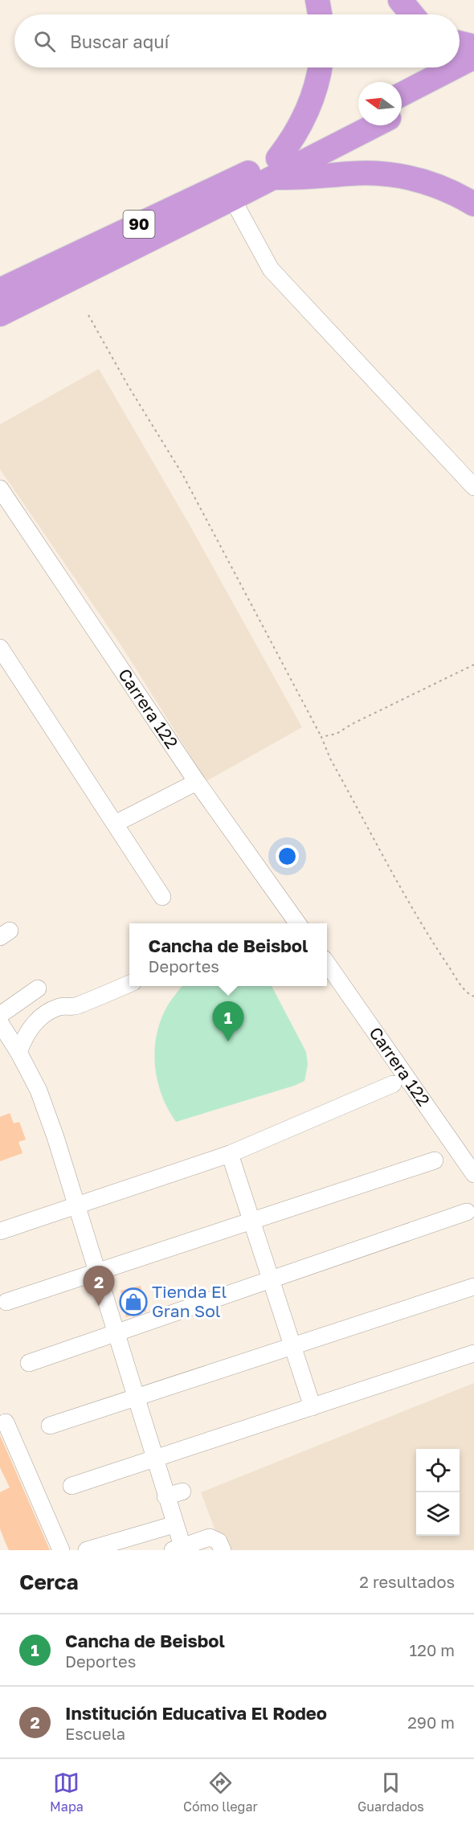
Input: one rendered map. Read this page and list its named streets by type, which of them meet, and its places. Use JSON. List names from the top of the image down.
{
  "streets": {
    "highway": ["90"],
    "street": ["Carrera 122"]
  },
  "places": {
    "shop": ["Tienda El Gran Sol"]
  },
  "north": "left",
  "page": {
    "search": "Buscar aquí",
    "popup": ["Cancha de Beisbol", "Deportes"],
    "pins": ["1", "2"],
    "heading": ["Cerca", "2 resultados"],
    "list": [
      {
        "mark": "1",
        "name": "Cancha de Beisbol",
        "note": "Deportes",
        "value": "120 m"
      },
      {
        "mark": "2",
        "name": "Institución Educativa El Rodeo",
        "note": "Escuela",
        "value": "290 m"
      }
    ],
    "nav": ["Mapa", "Cómo llegar", "Guardados"]
  }
}
